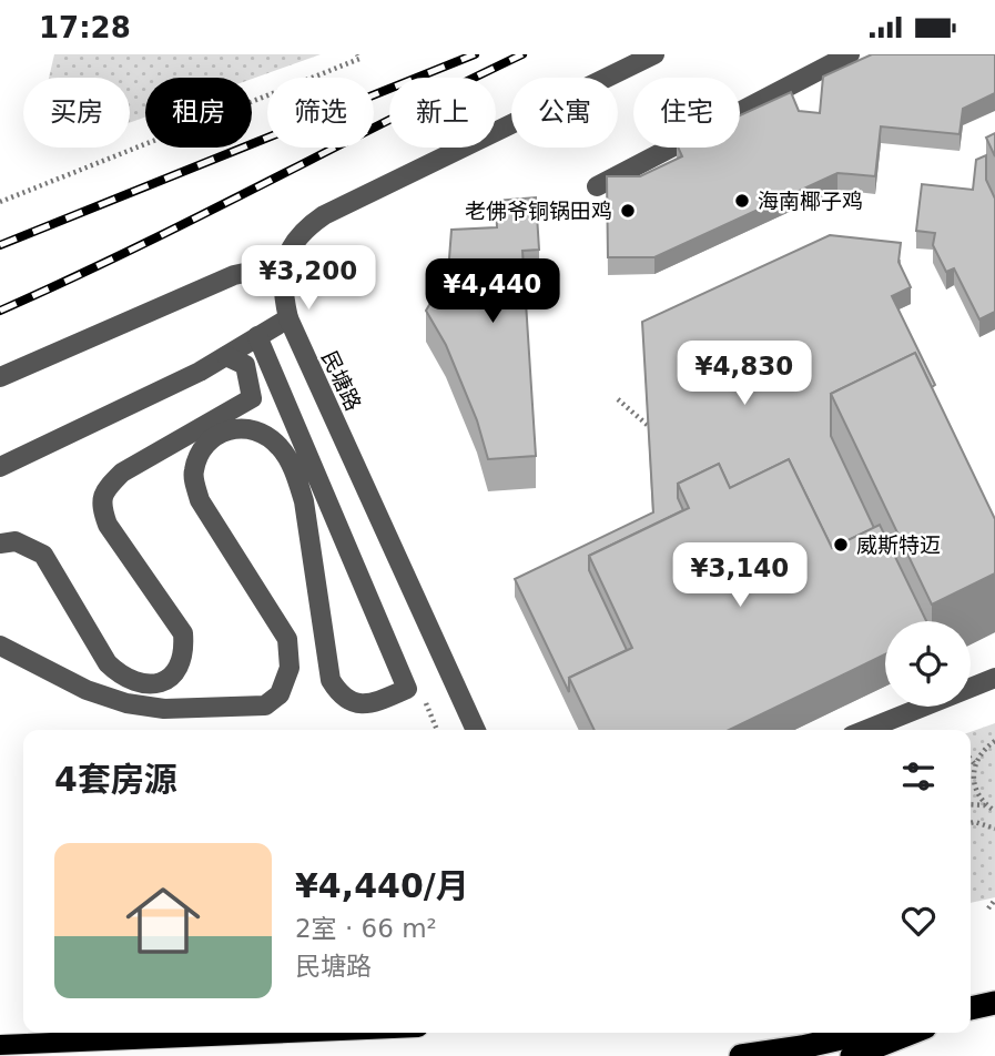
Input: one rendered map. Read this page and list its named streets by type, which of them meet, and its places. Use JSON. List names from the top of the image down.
{
  "streets": {
    "street": ["民塘路"]
  },
  "places": ["海南椰子鸡", "老佛爷铜锅田鸡", "威斯特迈"],
  "page": {
    "status": "17:28",
    "chip": [
      "买房",
      "租房",
      "筛选",
      "新上",
      "公寓",
      "住宅"
    ],
    "price": [
      "¥3,200",
      "¥4,440",
      "¥4,830",
      "¥3,140"
    ],
    "heading": "4套房源",
    "list": [
      {
        "name": "¥4,440/月",
        "note": "2室 · 66 m² · 民塘路"
      }
    ]
  }
}
